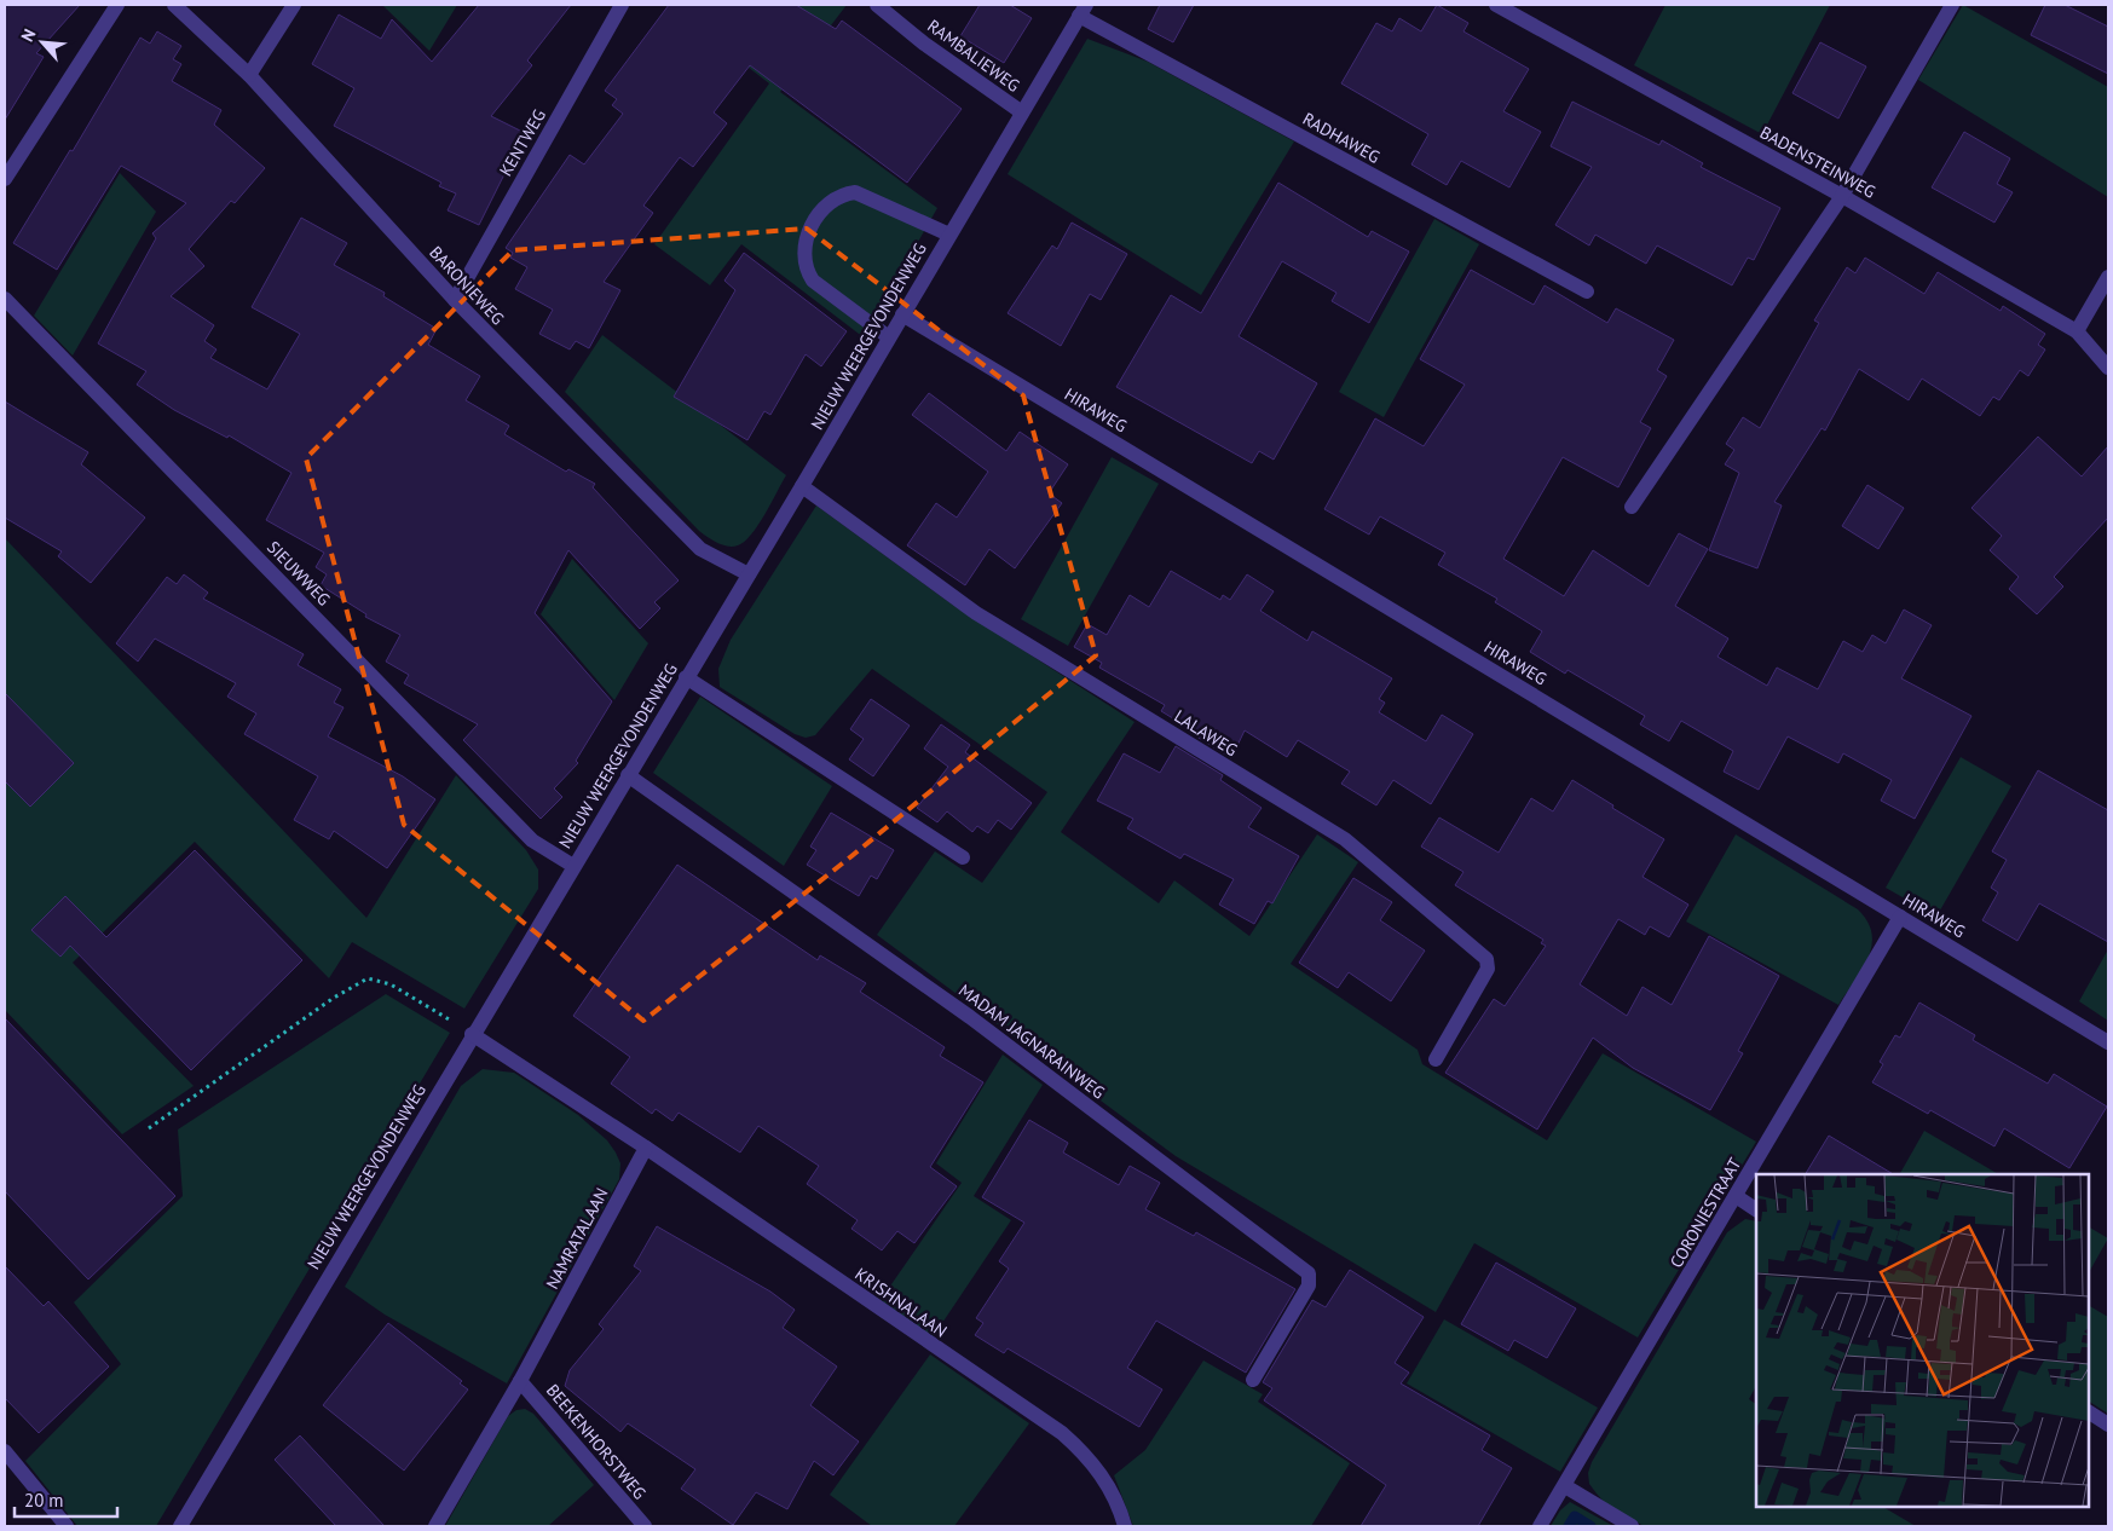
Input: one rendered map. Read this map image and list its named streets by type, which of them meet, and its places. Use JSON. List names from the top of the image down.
{
  "streets": {
    "street": [
      "RAMBALIEWEG",
      "RADHAWEG",
      "KENTWEG",
      "BADENSTEINWEG",
      "BARONIEWEG",
      "NIEUW WEERGEVONDENWEG",
      "HIRAWEG",
      "SIEUWWEG",
      "LALAWEG",
      "MADAM JAGNARAINWEG",
      "CORONIESTRAAT",
      "NAMRATALAAN",
      "KRISHNALAAN",
      "BEEKENHORSTWEG"
    ]
  },
  "crossings": [
    ["RAMBALIEWEG", "NIEUW WEERGEVONDENWEG"],
    ["RADHAWEG", "NIEUW WEERGEVONDENWEG"],
    ["KENTWEG", "BARONIEWEG"],
    ["BARONIEWEG", "NIEUW WEERGEVONDENWEG"],
    ["NIEUW WEERGEVONDENWEG", "HIRAWEG"],
    ["NIEUW WEERGEVONDENWEG", "SIEUWWEG"],
    ["NIEUW WEERGEVONDENWEG", "LALAWEG"],
    ["NIEUW WEERGEVONDENWEG", "MADAM JAGNARAINWEG"],
    ["HIRAWEG", "CORONIESTRAAT"],
    ["NAMRATALAAN", "KRISHNALAAN"],
    ["NAMRATALAAN", "BEEKENHORSTWEG"]
  ],
  "scale_bar": "20 m",
  "north": "top left"
}
